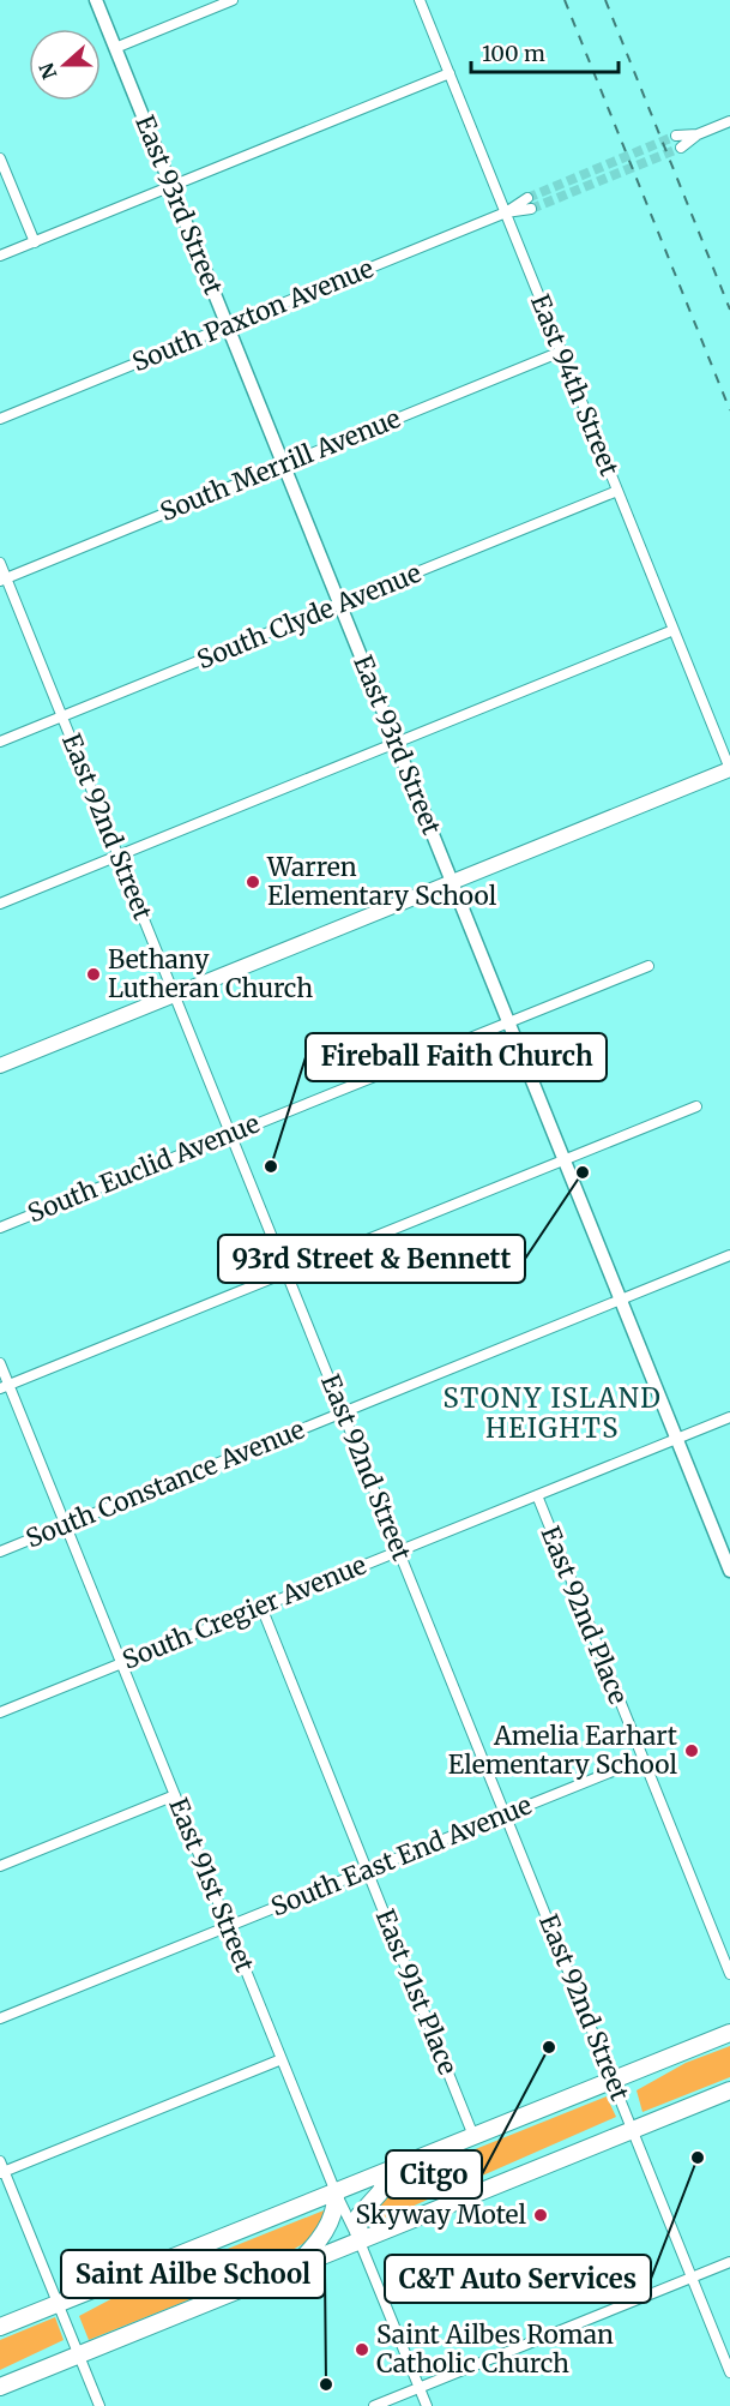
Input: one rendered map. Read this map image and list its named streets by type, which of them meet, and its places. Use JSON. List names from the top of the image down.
{
  "streets": {
    "street": [
      "East 93rd Street",
      "South Paxton Avenue",
      "East 94th Street",
      "South Merrill Avenue",
      "South Clyde Avenue",
      "East 92nd Street",
      "South Euclid Avenue",
      "South Constance Avenue",
      "South Cregier Avenue",
      "East 92nd Place",
      "South East End Avenue",
      "East 91st Street",
      "East 91st Place"
    ]
  },
  "crossings": [
    ["East 93rd Street", "South Paxton Avenue"],
    ["East 93rd Street", "South Merrill Avenue"],
    ["East 93rd Street", "South Clyde Avenue"],
    ["East 93rd Street", "South Euclid Avenue"],
    ["East 93rd Street", "South Constance Avenue"],
    ["East 93rd Street", "South Cregier Avenue"],
    ["South Paxton Avenue", "East 94th Street"],
    ["East 94th Street", "South Merrill Avenue"],
    ["East 94th Street", "South Clyde Avenue"],
    ["South Merrill Avenue", "East 92nd Street"],
    ["South Clyde Avenue", "East 92nd Street"],
    ["East 92nd Street", "South Euclid Avenue"],
    ["East 92nd Street", "South Constance Avenue"],
    ["East 92nd Street", "South Cregier Avenue"],
    ["East 92nd Street", "South East End Avenue"],
    ["South Constance Avenue", "East 91st Street"],
    ["South Cregier Avenue", "East 92nd Place"],
    ["South Cregier Avenue", "East 91st Street"],
    ["South Cregier Avenue", "East 91st Place"],
    ["East 92nd Place", "South East End Avenue"],
    ["South East End Avenue", "East 91st Street"],
    ["South East End Avenue", "East 91st Place"]
  ],
  "districts": ["STONY ISLAND HEIGHTS"],
  "places": [
    "Warren Elementary School",
    "Bethany Lutheran Church",
    "Fireball Faith Church",
    "93rd Street & Bennett",
    "Amelia Earhart Elementary School",
    "Citgo",
    "C&T Auto Services",
    "Skyway Motel",
    "Saint Ailbes Roman Catholic Church",
    "Saint Ailbe School"
  ],
  "scale_bar": "100 m",
  "north": "left"
}
